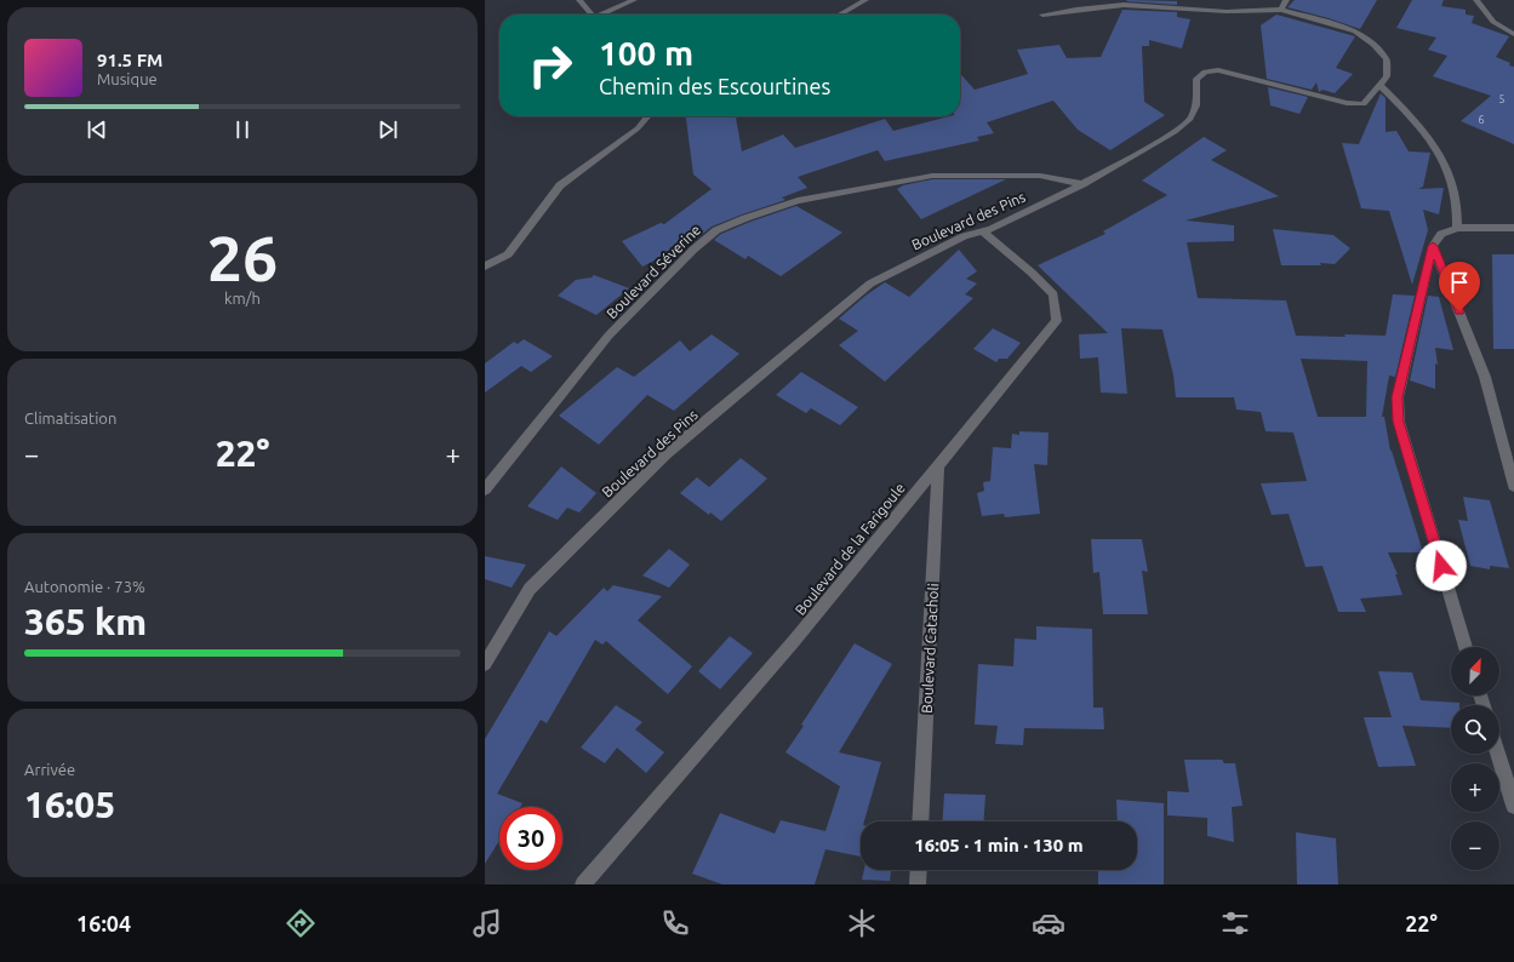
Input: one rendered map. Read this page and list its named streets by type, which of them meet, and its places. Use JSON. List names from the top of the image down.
{
  "streets": {
    "street": [
      "Boulevard des Pins",
      "Boulevard Séverine",
      "Boulevard de la Farigoule",
      "Boulevard Catacholi"
    ]
  },
  "crossings": [
    ["Boulevard des Pins", "Boulevard Séverine"],
    ["Boulevard des Pins", "Boulevard de la Farigoule"],
    ["Boulevard de la Farigoule", "Boulevard Catacholi"]
  ],
  "house_numbers": ["5", "6"],
  "north": "top right",
  "page": {
    "turn": ["100 m", "Chemin des Escourtines"],
    "song": ["91.5 FM", "Musique"],
    "tile": [
      ["26", "km/h"],
      "Climatisation",
      ["Autonomie · 73%", "365 km"],
      ["Arrivée", "16:05"]
    ],
    "heat": ["−", "22°", "+"],
    "map_buttons": ["+", "−"],
    "limit": "30",
    "trip": "16:05 · 1 min · 130 m",
    "tabs": ["16:04", "22°"]
  }
}
